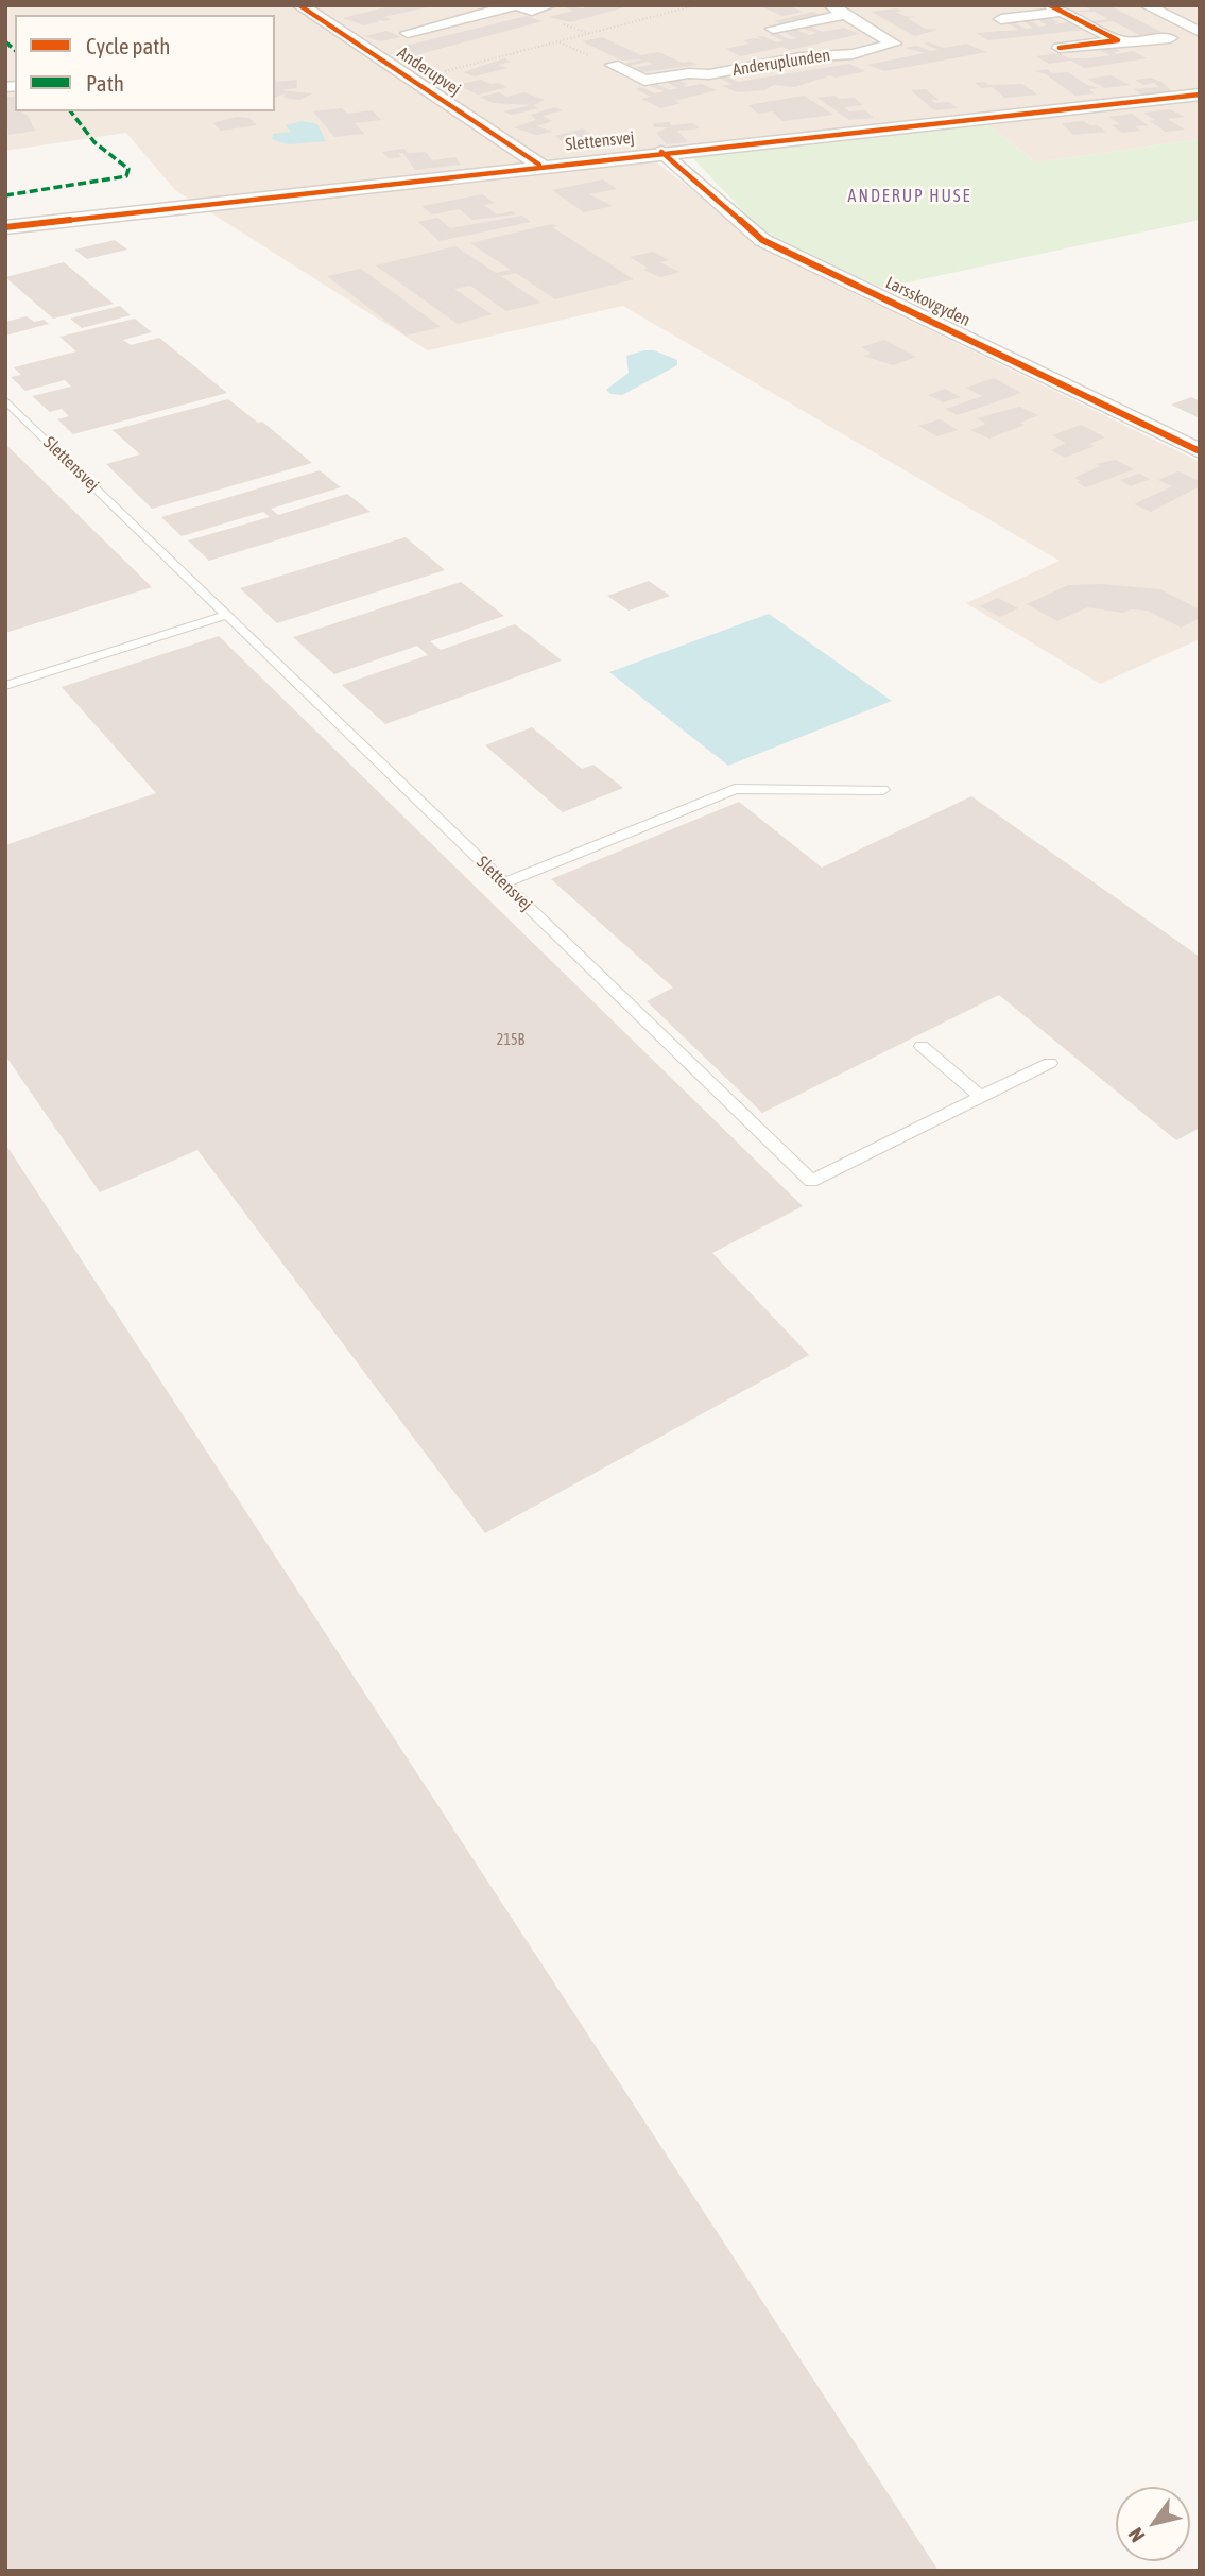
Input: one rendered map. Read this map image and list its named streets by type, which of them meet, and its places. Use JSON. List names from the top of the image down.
{
  "streets": {
    "street": [
      "Anderuplunden",
      "Anderupvej",
      "Slettensvej",
      "Larsskovgyden"
    ]
  },
  "crossings": [
    ["Anderupvej", "Slettensvej"],
    ["Slettensvej", "Larsskovgyden"]
  ],
  "districts": ["ANDERUP HUSE"],
  "house_numbers": ["215B"],
  "legend": ["Cycle path", "Path"],
  "north": "bottom left"
}
